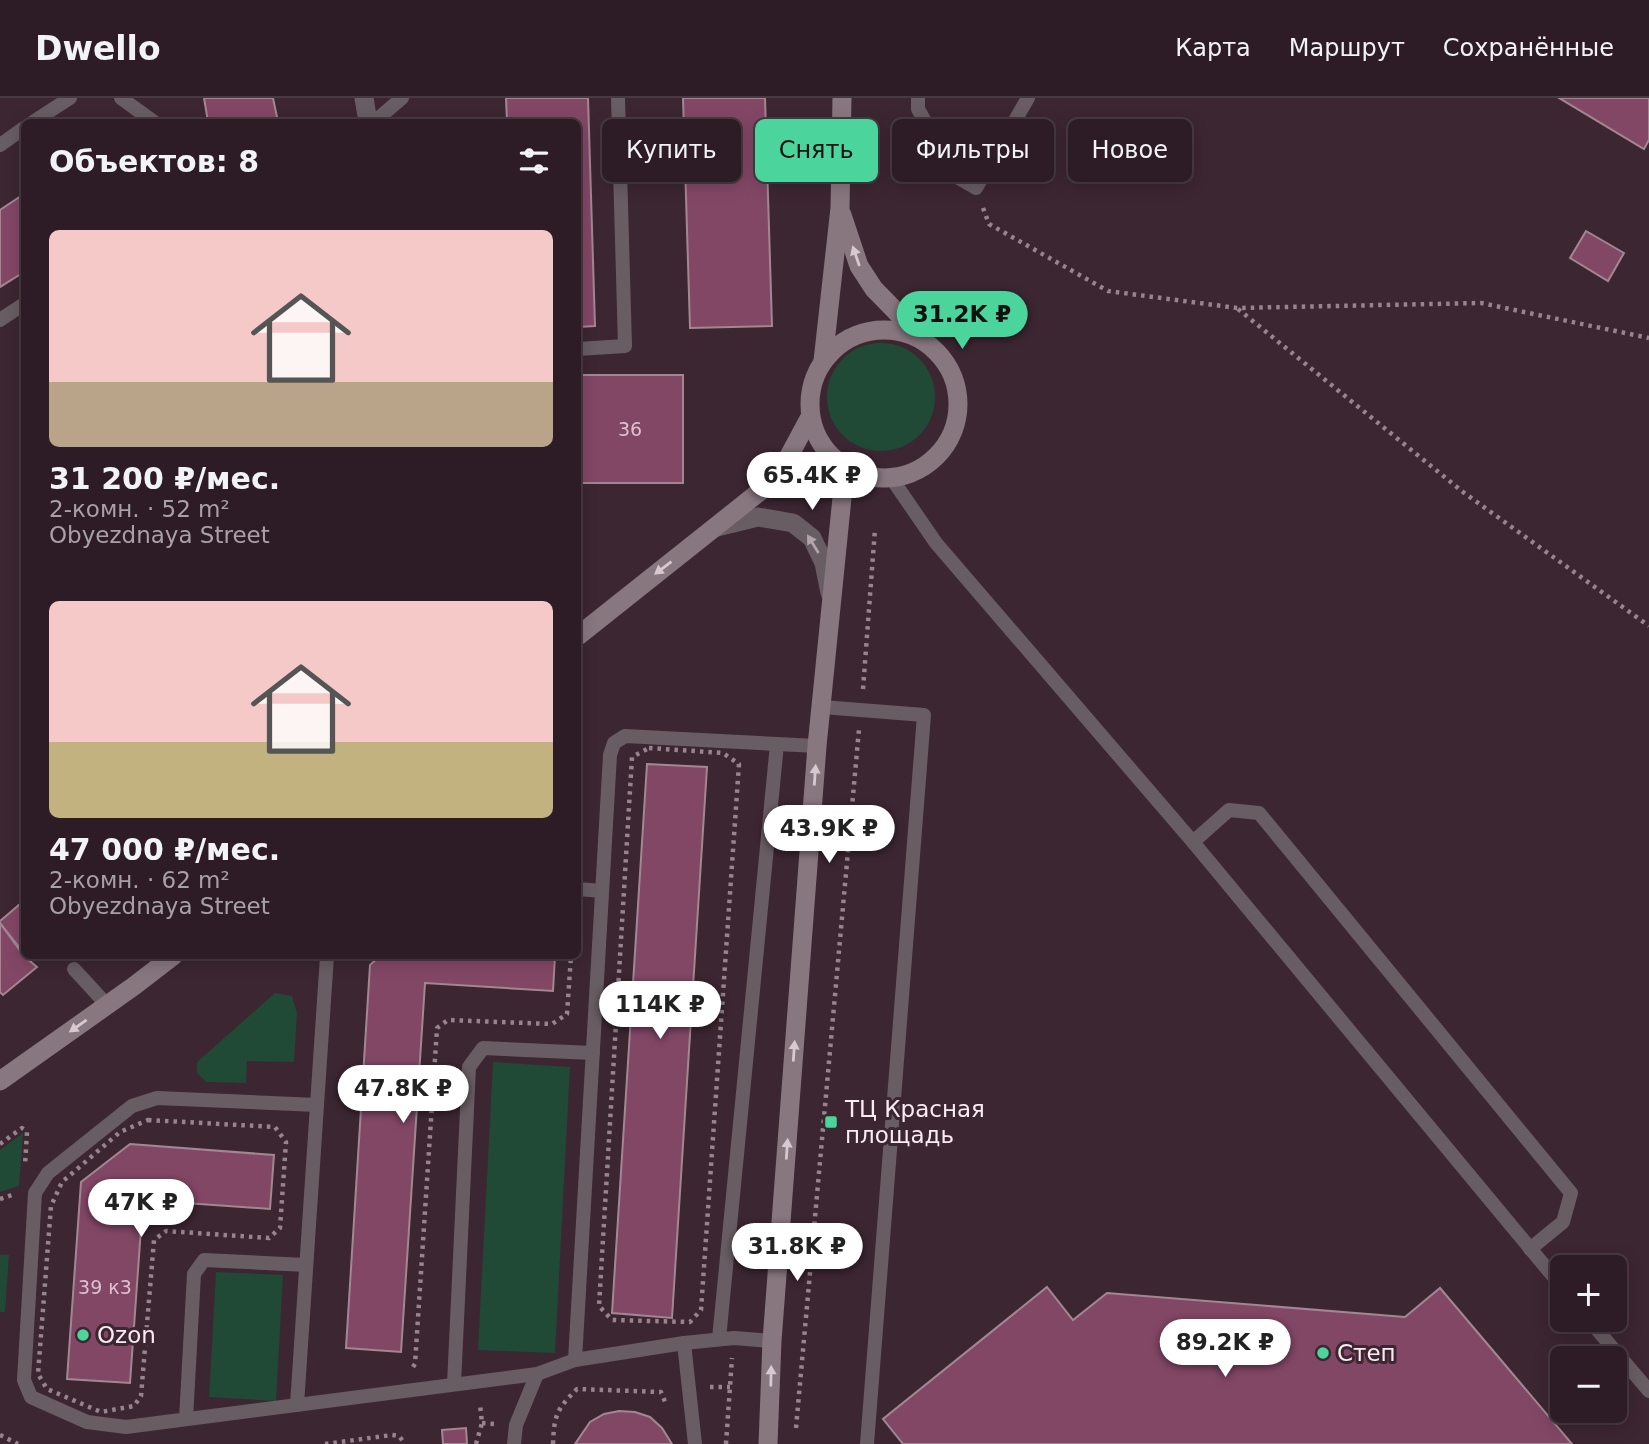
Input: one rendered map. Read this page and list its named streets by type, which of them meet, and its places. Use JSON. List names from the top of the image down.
{
  "places": {
    "transit": ["ТЦ Красная площадь"],
    "other": ["Ozon", "Степ"]
  },
  "house_numbers": ["36", "39 к3"],
  "page": {
    "header": "Dwello",
    "nav": ["Карта", "Маршрут", "Сохранённые"],
    "chip": [
      "Купить",
      "Снять",
      "Фильтры",
      "Новое"
    ],
    "heading": "Объектов: 8",
    "list": [
      {
        "name": "31 200 ₽/мес.",
        "note": "2-комн. · 52 m² · Obyezdnaya Street"
      },
      {
        "name": "47 000 ₽/мес.",
        "note": "2-комн. · 62 m² · Obyezdnaya Street"
      }
    ],
    "price": [
      "31.2K ₽",
      "65.4K ₽",
      "43.9K ₽",
      "114K ₽",
      "47.8K ₽",
      "47K ₽",
      "31.8K ₽",
      "89.2K ₽"
    ],
    "map_buttons": ["+", "−"]
  }
}
